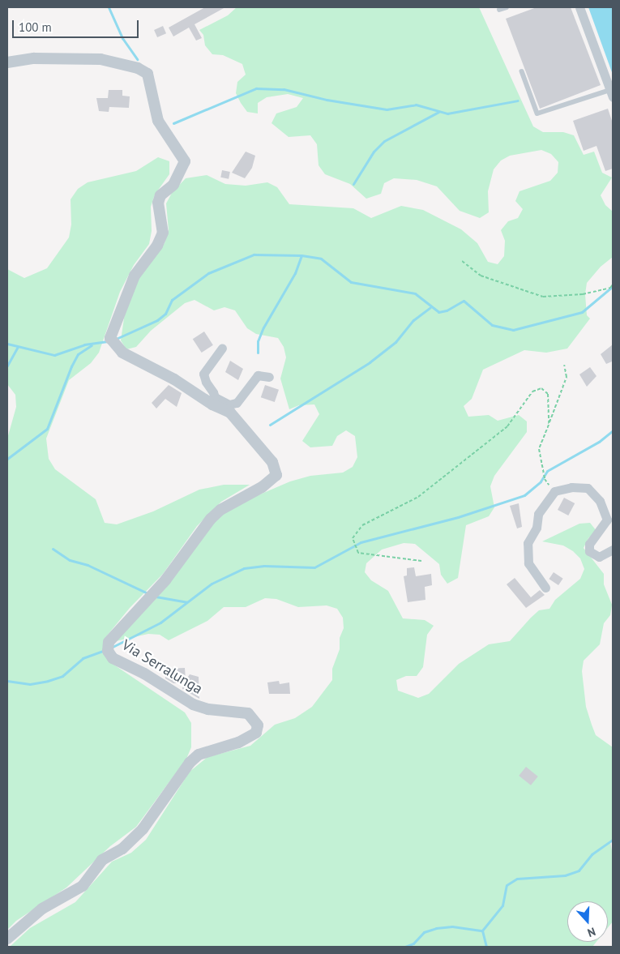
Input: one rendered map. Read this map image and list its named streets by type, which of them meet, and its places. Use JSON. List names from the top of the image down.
{
  "streets": {
    "street": ["Via Serralunga"]
  },
  "scale_bar": "100 m",
  "north": "bottom"
}
